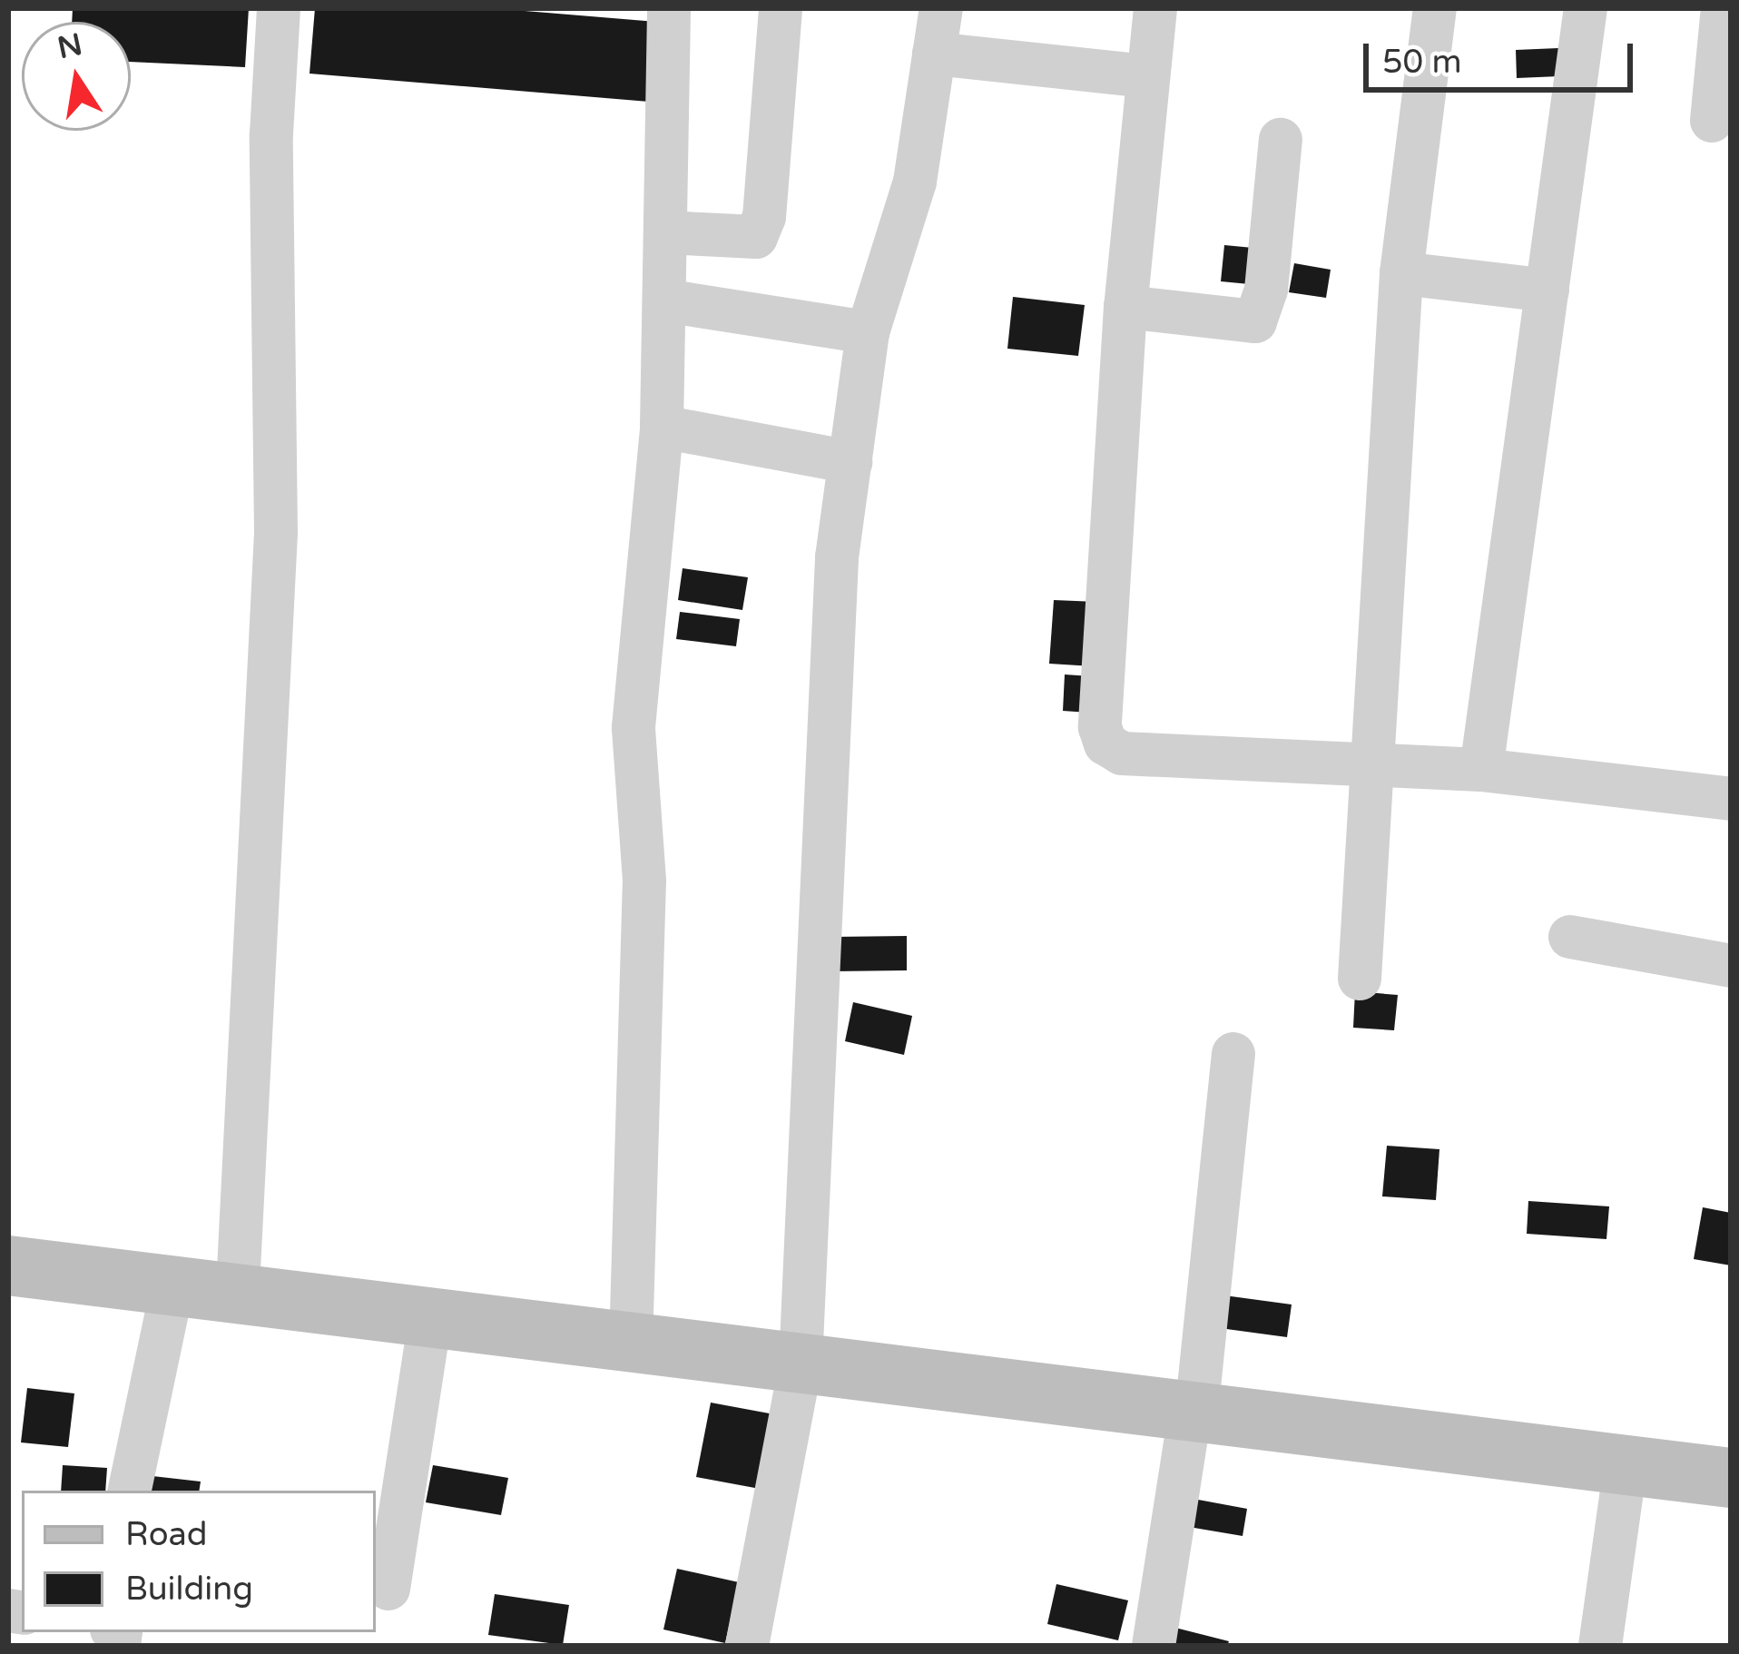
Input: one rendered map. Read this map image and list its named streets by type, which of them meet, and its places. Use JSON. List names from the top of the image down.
{
  "legend": ["Road", "Building"],
  "scale_bar": "50 m",
  "north": "top"
}
